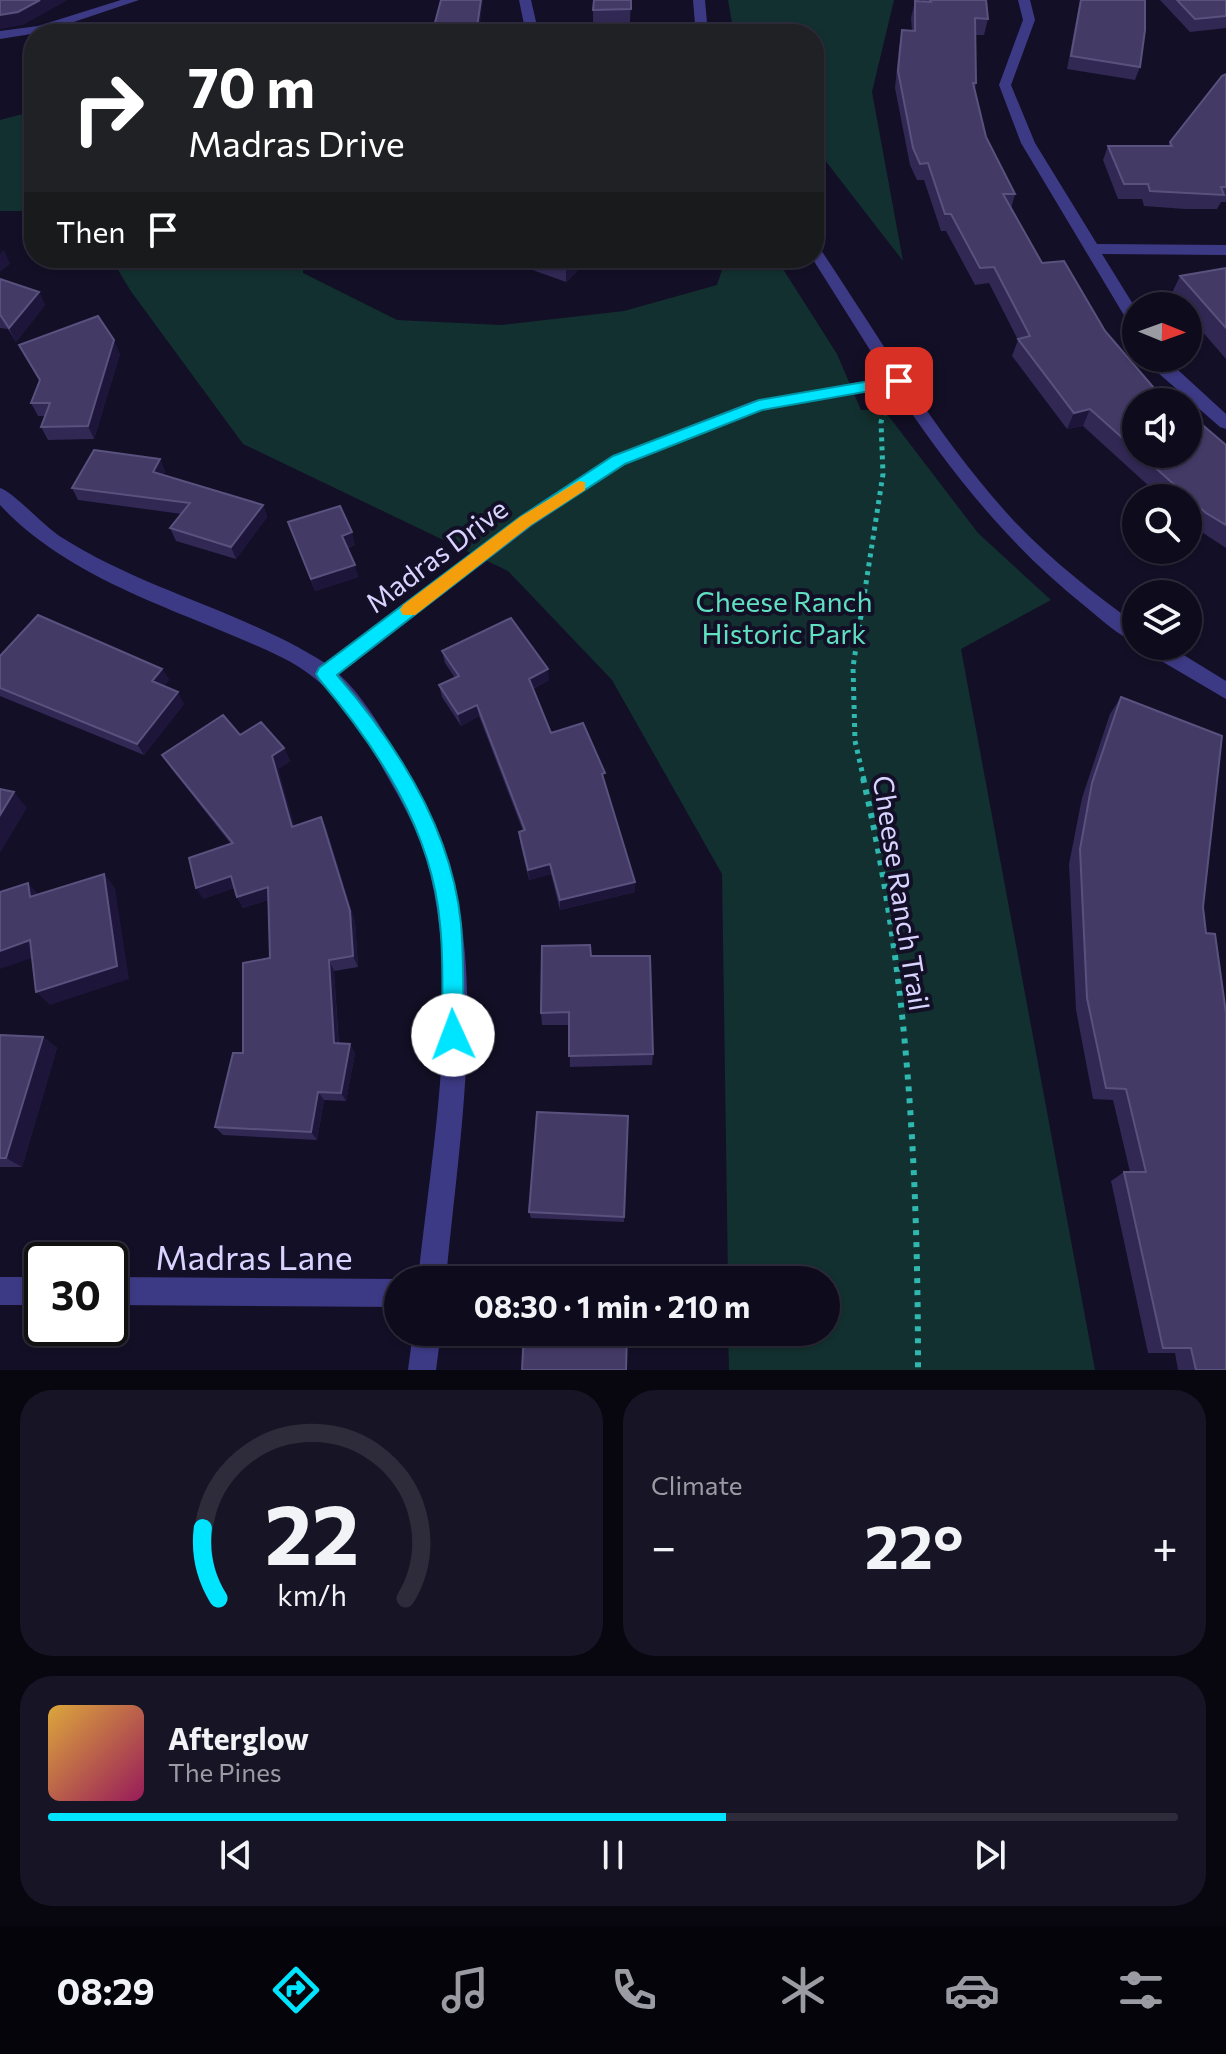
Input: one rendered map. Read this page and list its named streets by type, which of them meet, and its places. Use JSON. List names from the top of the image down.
{
  "streets": {
    "street": ["Madras Drive", "Madras Lane"],
    "path": ["Cheese Ranch Trail"]
  },
  "crossings": [
    ["Madras Drive", "Cheese Ranch Trail"]
  ],
  "parks": ["Cheese Ranch Historic Park"],
  "north": "right",
  "page": {
    "turn": ["70 m", "Madras Drive"],
    "then": "Then",
    "limit": "30",
    "trip": "08:30 · 1 min · 210 m",
    "tile": "Climate",
    "heat": ["−", "22°", "+"],
    "song": ["Afterglow", "The Pines"],
    "tabs": "08:29",
    "gauge": ["22", "km/h"]
  }
}
